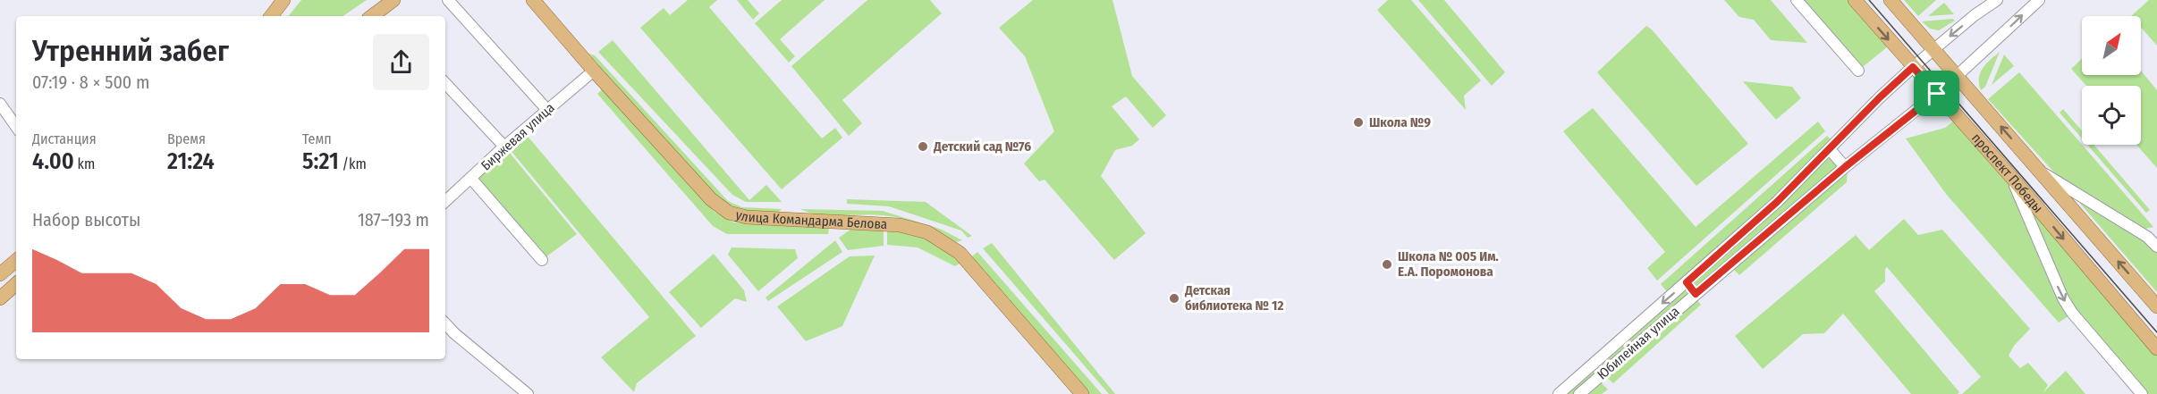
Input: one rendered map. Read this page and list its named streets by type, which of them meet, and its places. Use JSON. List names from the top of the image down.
{
  "streets": {
    "main road": ["проспект Победы", "улица Командарма Белова"],
    "street": ["Биржевая улица", "Юбилейная улица"]
  },
  "crossings": [
    ["Биржевая улица", "улица Командарма Белова"],
    ["проспект Победы", "Юбилейная улица"]
  ],
  "places": [
    "Школа №9",
    "Детский сад №76",
    "Школа № 005 Им. Е.А. Поромонова",
    "Детская библиотека № 12"
  ],
  "north": "top right",
  "page": {
    "heading": ["Утренний забег", "07:19 · 8 × 500 m"],
    "stats": [
      ["Дистанция", "4.00 km"],
      ["Время", "21:24"],
      ["Темп", "5:21 /km"]
    ],
    "chart": ["Набор высоты", "187–193 m"]
  }
}
